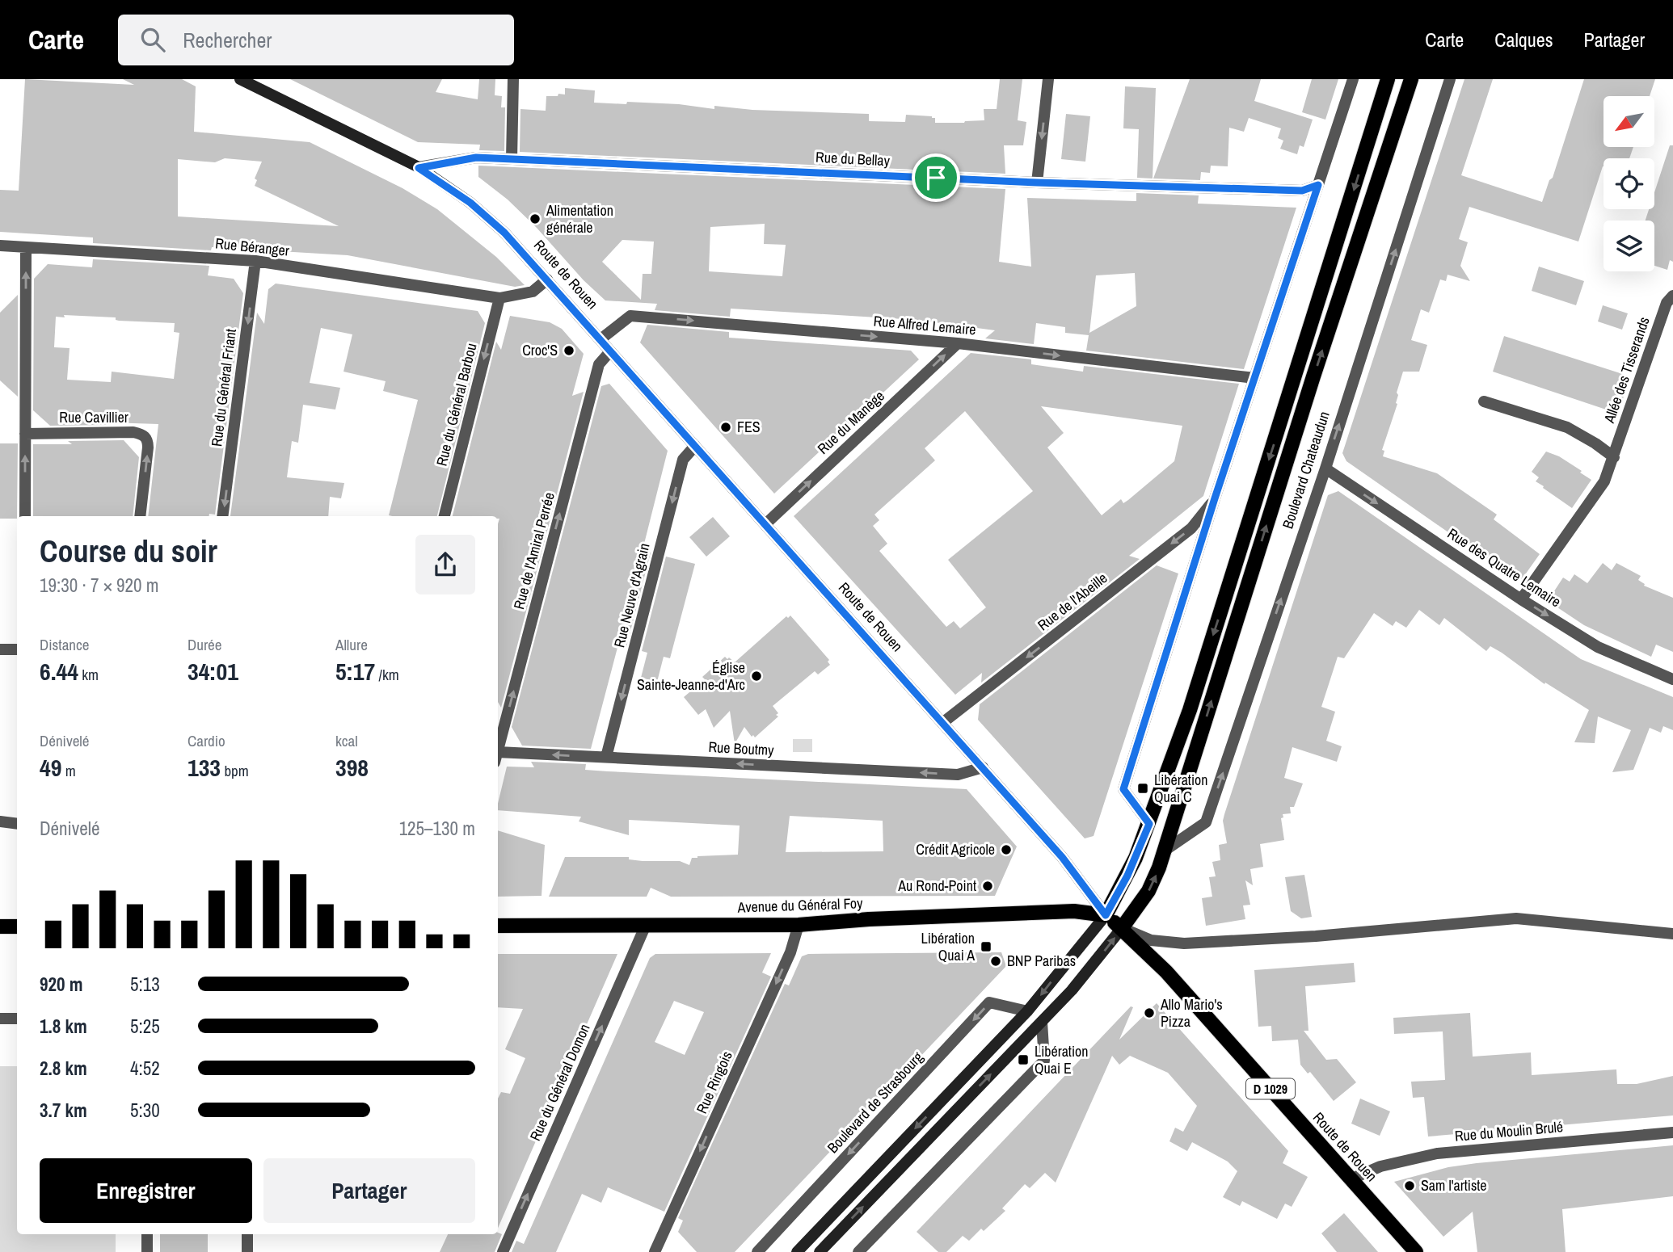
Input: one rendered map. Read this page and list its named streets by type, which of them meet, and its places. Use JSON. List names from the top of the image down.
{
  "streets": {
    "main road": [
      "Route de Rouen",
      "Boulevard Chateaudun",
      "Avenue du Général Foy",
      "D 1029"
    ],
    "street": [
      "Rue du Bellay",
      "Rue Béranger",
      "Rue Alfred Lemaire",
      "Allée des Tisserands",
      "Rue du Général Friant",
      "Rue du Général Barbou",
      "Rue Cavillier",
      "Rue du Manège",
      "Rue de l'Amiral Perrée",
      "Rue des Quatre Lemaire",
      "Rue Neuve d'Agrain",
      "Rue de l'Abeille",
      "Rue Boutmy",
      "Rue du Général Domon",
      "Rue Ringois",
      "Boulevard de Strasbourg",
      "Rue du Moulin Brulé"
    ]
  },
  "crossings": [
    ["Rue du Bellay", "Route de Rouen"],
    ["Rue Béranger", "Route de Rouen"],
    ["Rue Béranger", "Rue du Général Friant"],
    ["Rue Béranger", "Rue du Général Barbou"],
    ["Route de Rouen", "Rue Alfred Lemaire"],
    ["Route de Rouen", "Rue du Manège"],
    ["Route de Rouen", "Boulevard Chateaudun"],
    ["Route de Rouen", "Rue de l'Amiral Perrée"],
    ["Route de Rouen", "Rue Neuve d'Agrain"],
    ["Route de Rouen", "Rue de l'Abeille"],
    ["Route de Rouen", "Rue Boutmy"],
    ["Route de Rouen", "Avenue du Général Foy"],
    ["Route de Rouen", "Rue du Moulin Brulé"],
    ["Rue Alfred Lemaire", "Rue du Manège"],
    ["Allée des Tisserands", "Rue des Quatre Lemaire"],
    ["Boulevard Chateaudun", "Rue des Quatre Lemaire"],
    ["Rue Neuve d'Agrain", "Rue Boutmy"],
    ["Avenue du Général Foy", "Rue du Général Domon"],
    ["Avenue du Général Foy", "Rue Ringois"]
  ],
  "one_way": [
    "Rue Alfred Lemaire",
    "Rue du Général Friant",
    "Rue du Général Barbou",
    "Rue du Manège",
    "Rue de l'Amiral Perrée",
    "Rue des Quatre Lemaire",
    "Rue Neuve d'Agrain",
    "Rue de l'Abeille",
    "Rue Boutmy",
    "Rue du Général Domon",
    "Rue Ringois"
  ],
  "places": {
    "other": [
      "Alimentation générale",
      "Croc'S",
      "FES",
      "Église Sainte-Jeanne-d'Arc",
      "Crédit Agricole",
      "Au Rond-Point",
      "BNP Paribas",
      "Allo Mario's Pizza",
      "Sam l'artiste"
    ],
    "transit": ["Libération Quai C", "Libération Quai A", "Libération Quai E"]
  },
  "north": "bottom left",
  "page": {
    "header": "Carte",
    "search": "Rechercher",
    "nav": ["Carte", "Calques", "Partager"],
    "heading": ["Course du soir", "19:30 · 7 × 920 m"],
    "stats": [
      ["Distance", "6.44 km"],
      ["Durée", "34:01"],
      ["Allure", "5:17 /km"],
      ["Dénivelé", "49 m"],
      ["Cardio", "133 bpm"],
      ["kcal", "398"]
    ],
    "chart": ["Dénivelé", "125–130 m"],
    "list": [
      {
        "name": "920 m",
        "note": "5:13"
      },
      {
        "name": "1.8 km",
        "note": "5:25"
      },
      {
        "name": "2.8 km",
        "note": "4:52"
      },
      {
        "name": "3.7 km",
        "note": "5:30"
      }
    ],
    "buttons": ["Enregistrer", "Partager"]
  }
}
